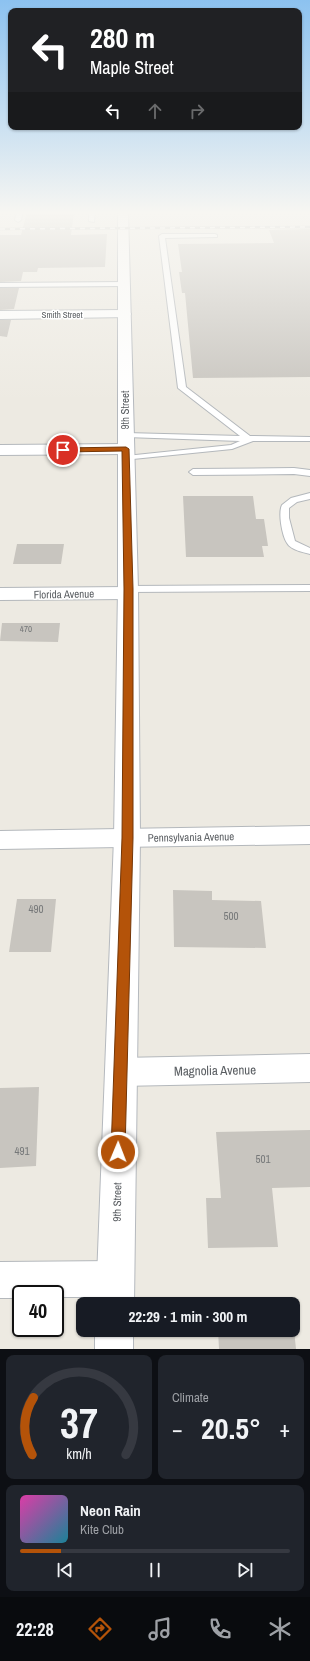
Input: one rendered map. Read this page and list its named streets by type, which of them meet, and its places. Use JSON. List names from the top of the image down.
{
  "streets": {
    "street": [
      "Smith Street",
      "9th Street",
      "Florida Avenue",
      "Pennsylvania Avenue",
      "Magnolia Avenue"
    ]
  },
  "crossings": [
    ["Smith Street", "9th Street"],
    ["9th Street", "Florida Avenue"],
    ["9th Street", "Pennsylvania Avenue"],
    ["9th Street", "Magnolia Avenue"]
  ],
  "house_numbers": [
    "470",
    "490",
    "500",
    "491",
    "501"
  ],
  "page": {
    "turn": ["280 m", "Maple Street"],
    "limit": "40",
    "trip": "22:29 · 1 min · 300 m",
    "tile": "Climate",
    "heat": ["−", "20.5°", "+"],
    "song": ["Neon Rain", "Kite Club"],
    "tabs": "22:28",
    "gauge": ["37", "km/h"]
  }
}
